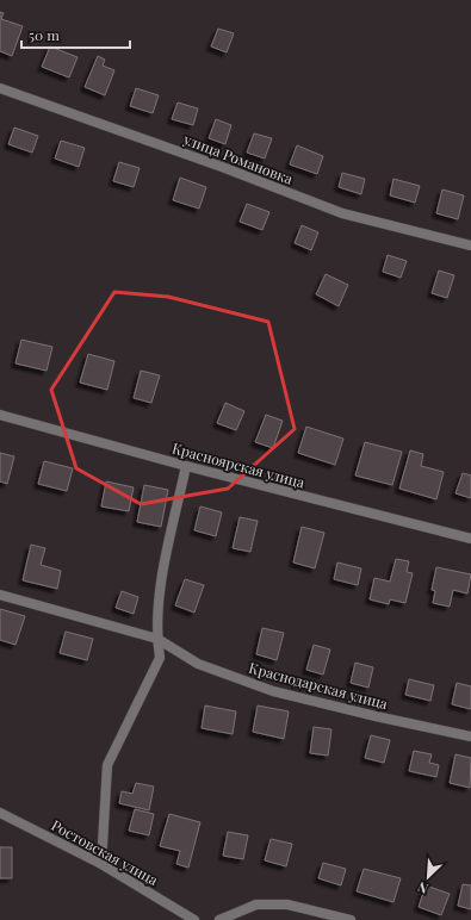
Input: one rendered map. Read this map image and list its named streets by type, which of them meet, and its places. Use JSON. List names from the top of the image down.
{
  "streets": {
    "street": [
      "улица Романовка",
      "Красноярская улица",
      "Краснодарская улица",
      "Ростовская улица"
    ]
  },
  "scale_bar": "50 m",
  "north": "bottom left"
}
